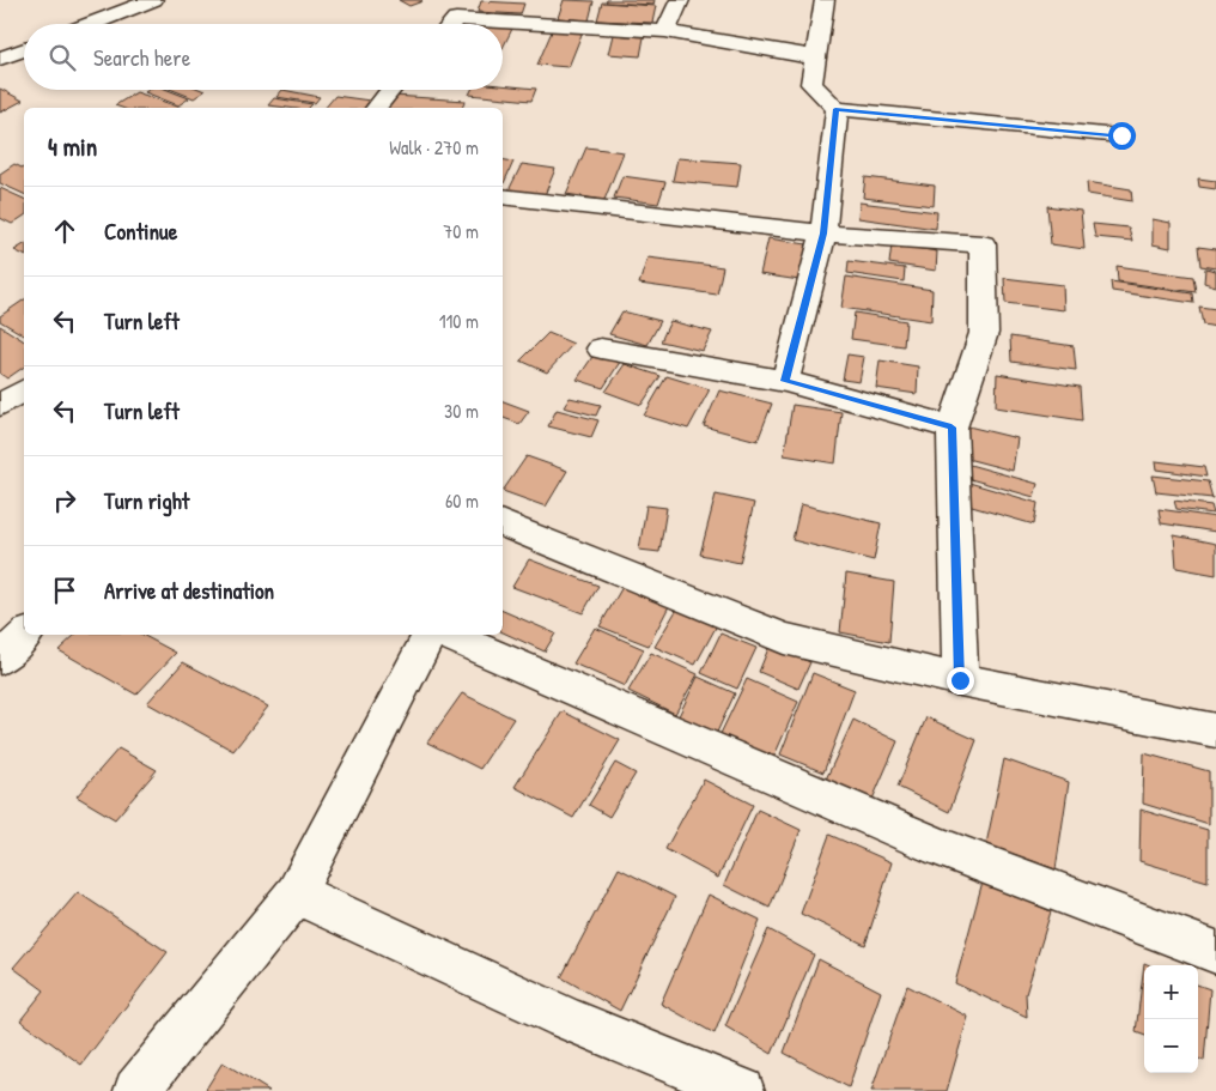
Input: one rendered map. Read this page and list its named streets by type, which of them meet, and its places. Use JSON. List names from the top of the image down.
{
  "page": {
    "search": "Search here",
    "heading": ["4 min", "Walk · 270 m"],
    "list": [
      ["Continue", "70 m"],
      ["Turn left", "110 m"],
      ["Turn left", "30 m"],
      ["Turn right", "60 m"],
      "Arrive at destination"
    ],
    "map_buttons": ["+", "−"]
  }
}
